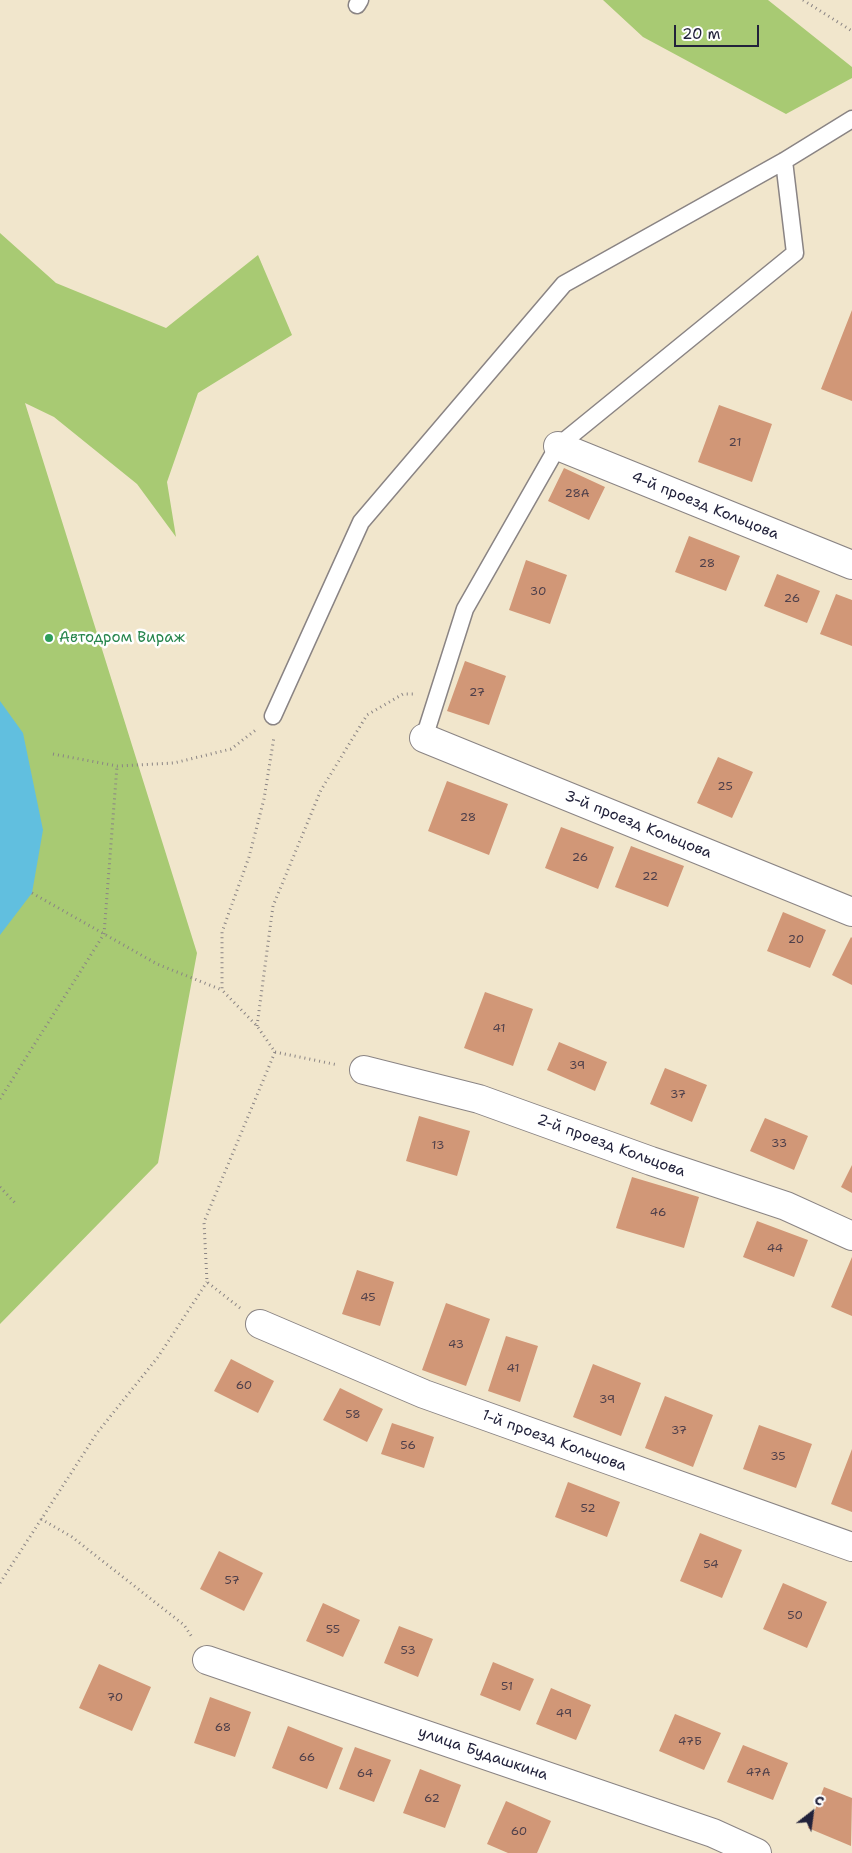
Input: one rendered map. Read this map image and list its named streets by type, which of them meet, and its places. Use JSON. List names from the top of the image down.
{
  "streets": {
    "street": [
      "4-й проезд Кольцова",
      "3-й проезд Кольцова",
      "2-й проезд Кольцова",
      "1-й проезд Кольцова",
      "улица Будашкина"
    ]
  },
  "places": ["Автодром Вираж"],
  "house_numbers": [
    "21",
    "28А",
    "28",
    "30",
    "26",
    "27",
    "25",
    "28",
    "26",
    "22",
    "20",
    "41",
    "39",
    "37",
    "33",
    "13",
    "46",
    "44",
    "45",
    "43",
    "41",
    "60",
    "39",
    "58",
    "37",
    "56",
    "35",
    "52",
    "54",
    "57",
    "50",
    "55",
    "53",
    "51",
    "70",
    "49",
    "68",
    "47Б",
    "66",
    "47А",
    "64",
    "62",
    "60"
  ],
  "scale_bar": "20 m",
  "north": "top right"
}
